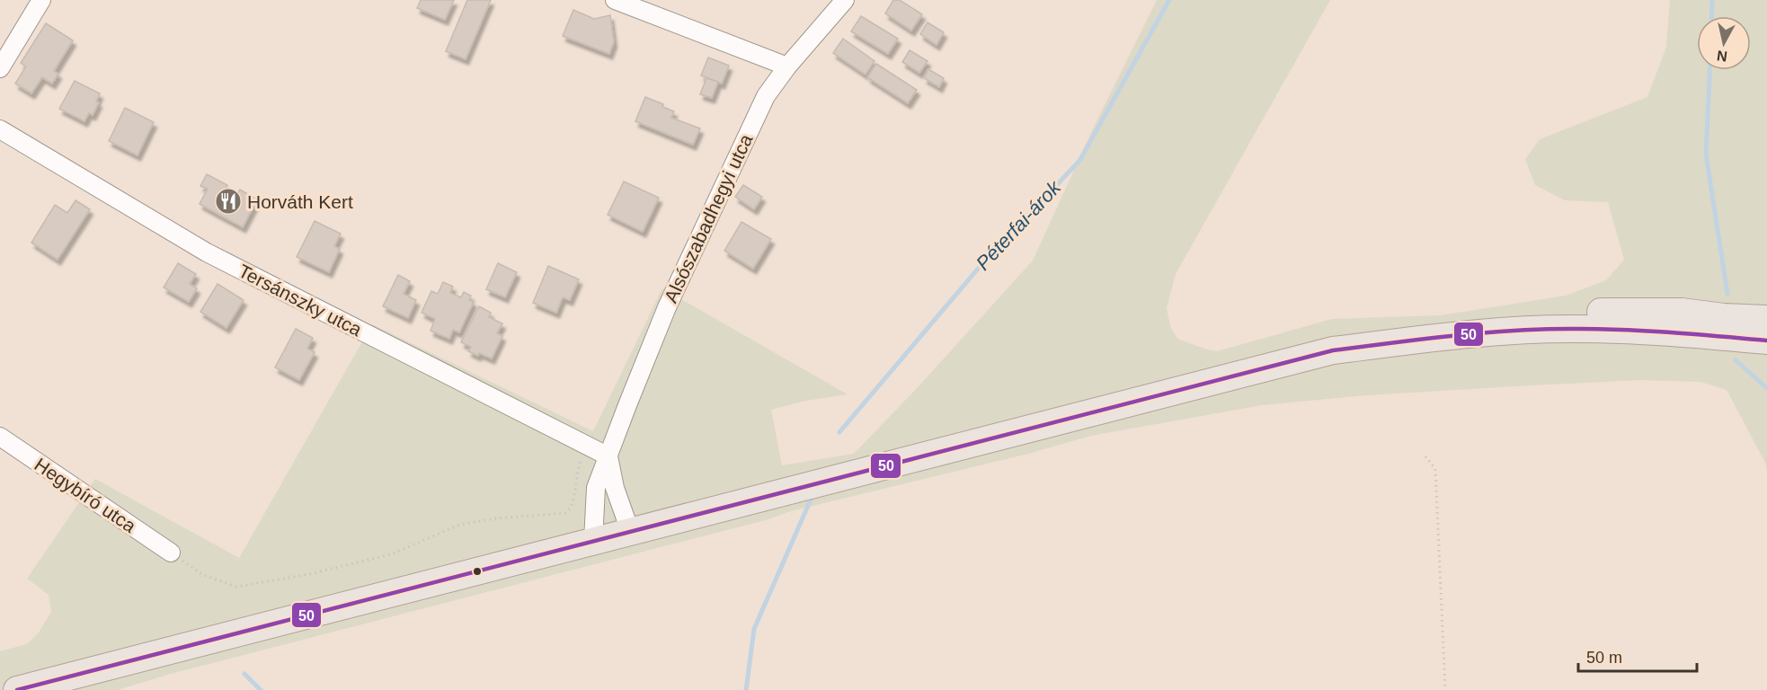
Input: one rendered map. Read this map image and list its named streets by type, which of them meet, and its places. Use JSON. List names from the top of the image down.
{
  "streets": {
    "street": ["Alsószabadhegyi utca", "Tersánszky utca", "Hegybíró utca"]
  },
  "crossings": [
    ["Alsószabadhegyi utca", "Tersánszky utca"]
  ],
  "water": ["Péterfai-árok"],
  "places": {
    "restaurant": ["Horváth Kert"]
  },
  "lines": ["transit line 50"],
  "scale_bar": "50 m",
  "north": "bottom"
}
